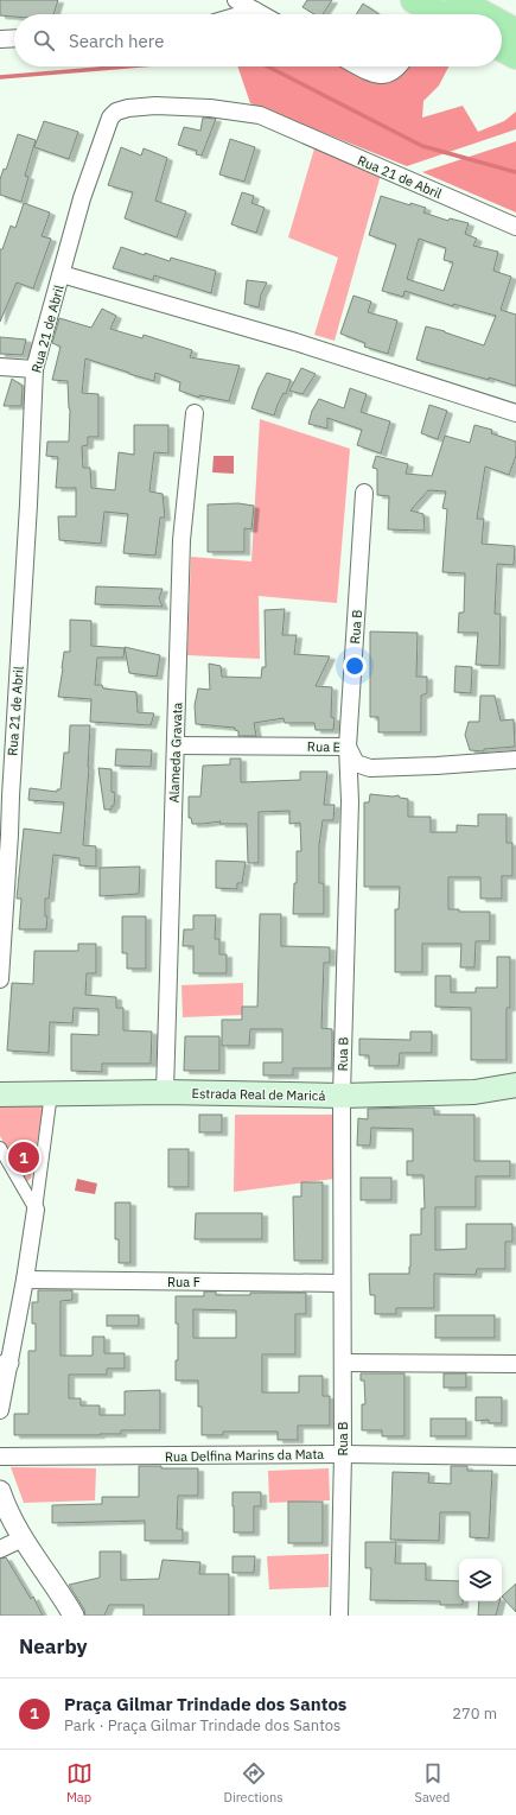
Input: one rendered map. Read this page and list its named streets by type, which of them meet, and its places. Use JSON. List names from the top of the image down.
{
  "streets": {
    "main road": ["Estrada Real de Maricá"],
    "street": [
      "Rua 21 de Abril",
      "Rua B",
      "Rua E",
      "Alameda Gravata",
      "Rua F",
      "Rua Delfina Marins da Mata"
    ]
  },
  "crossings": [
    ["Rua B", "Rua E"],
    ["Rua B", "Estrada Real de Maricá"],
    ["Rua B", "Rua F"],
    ["Rua B", "Rua Delfina Marins da Mata"],
    ["Rua E", "Alameda Gravata"],
    ["Alameda Gravata", "Estrada Real de Maricá"]
  ],
  "page": {
    "search": "Search here",
    "pins": "1",
    "heading": "Nearby",
    "list": [
      {
        "mark": "1",
        "name": "Praça Gilmar Trindade dos Santos",
        "note": "Park · Praça Gilmar Trindade dos Santos",
        "value": "270 m"
      }
    ],
    "nav": ["Map", "Directions", "Saved"]
  }
}
